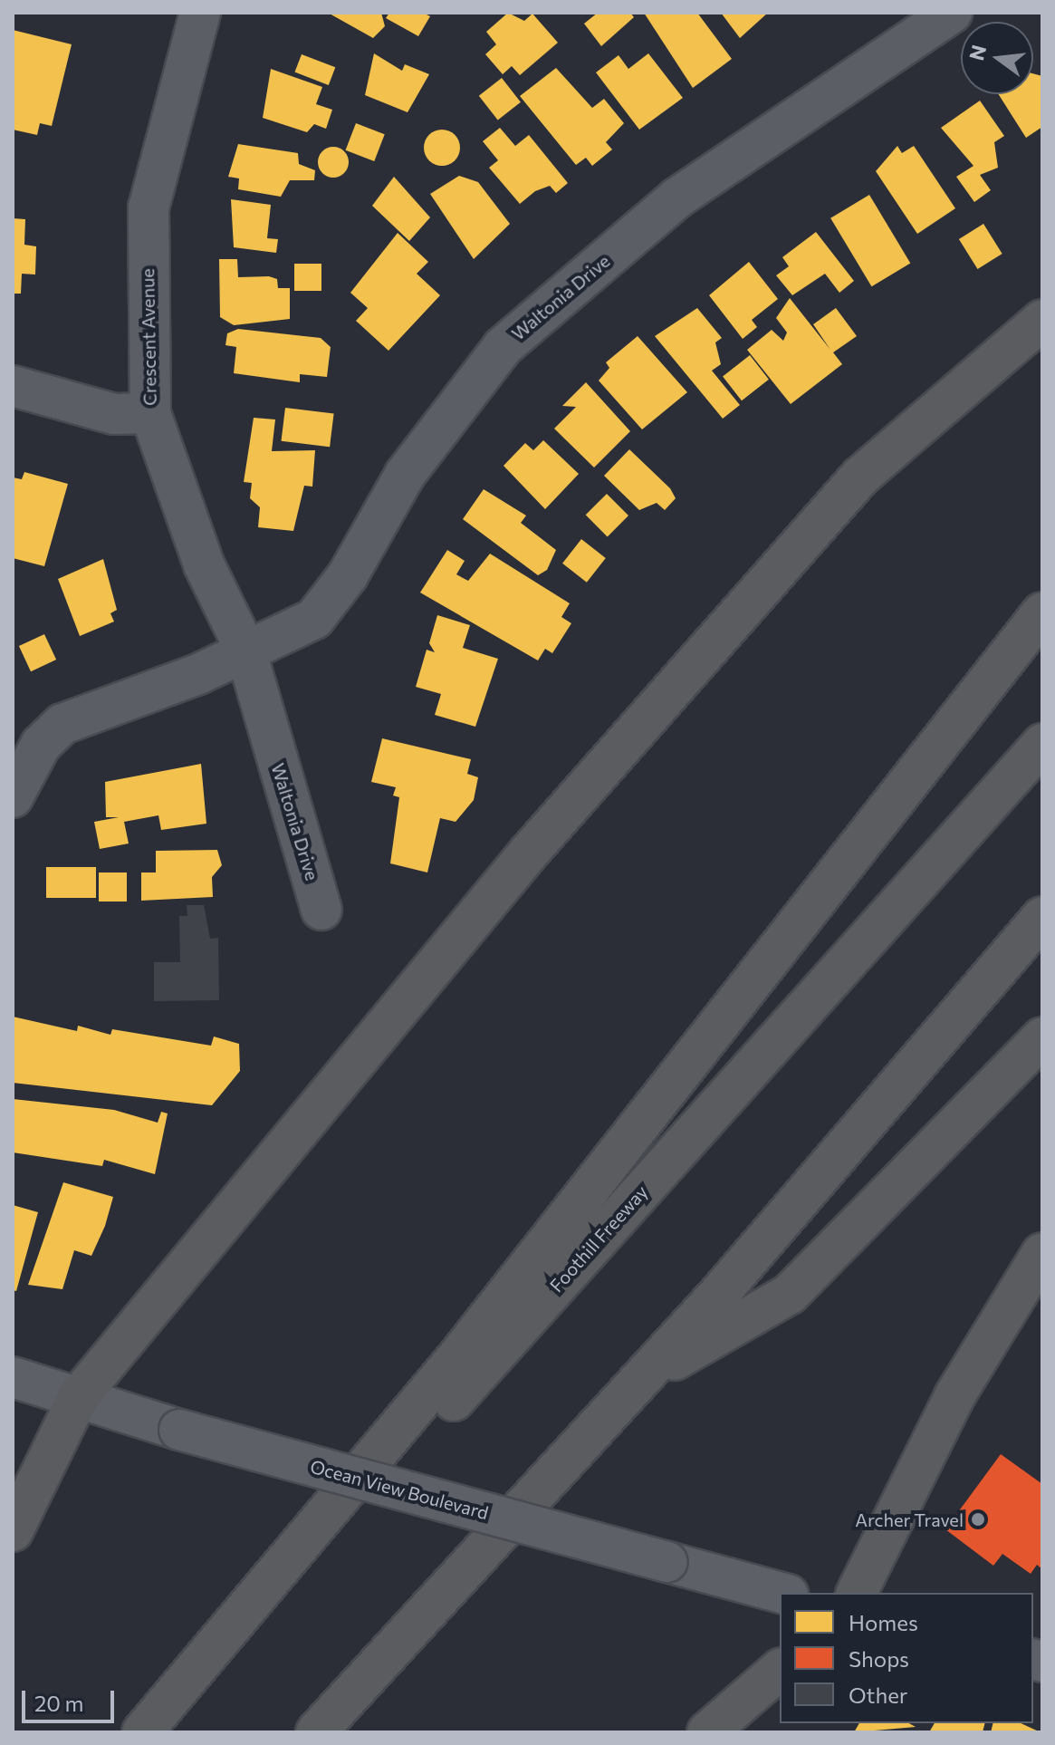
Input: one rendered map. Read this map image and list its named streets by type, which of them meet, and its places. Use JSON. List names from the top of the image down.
{
  "streets": {
    "highway": ["Foothill Freeway"],
    "main road": ["Ocean View Boulevard"],
    "street": ["Waltonia Drive", "Crescent Avenue"]
  },
  "crossings": [
    ["Waltonia Drive", "Crescent Avenue"]
  ],
  "places": ["Archer Travel"],
  "legend": ["Homes", "Shops", "Other"],
  "scale_bar": "20 m",
  "north": "left"
}
